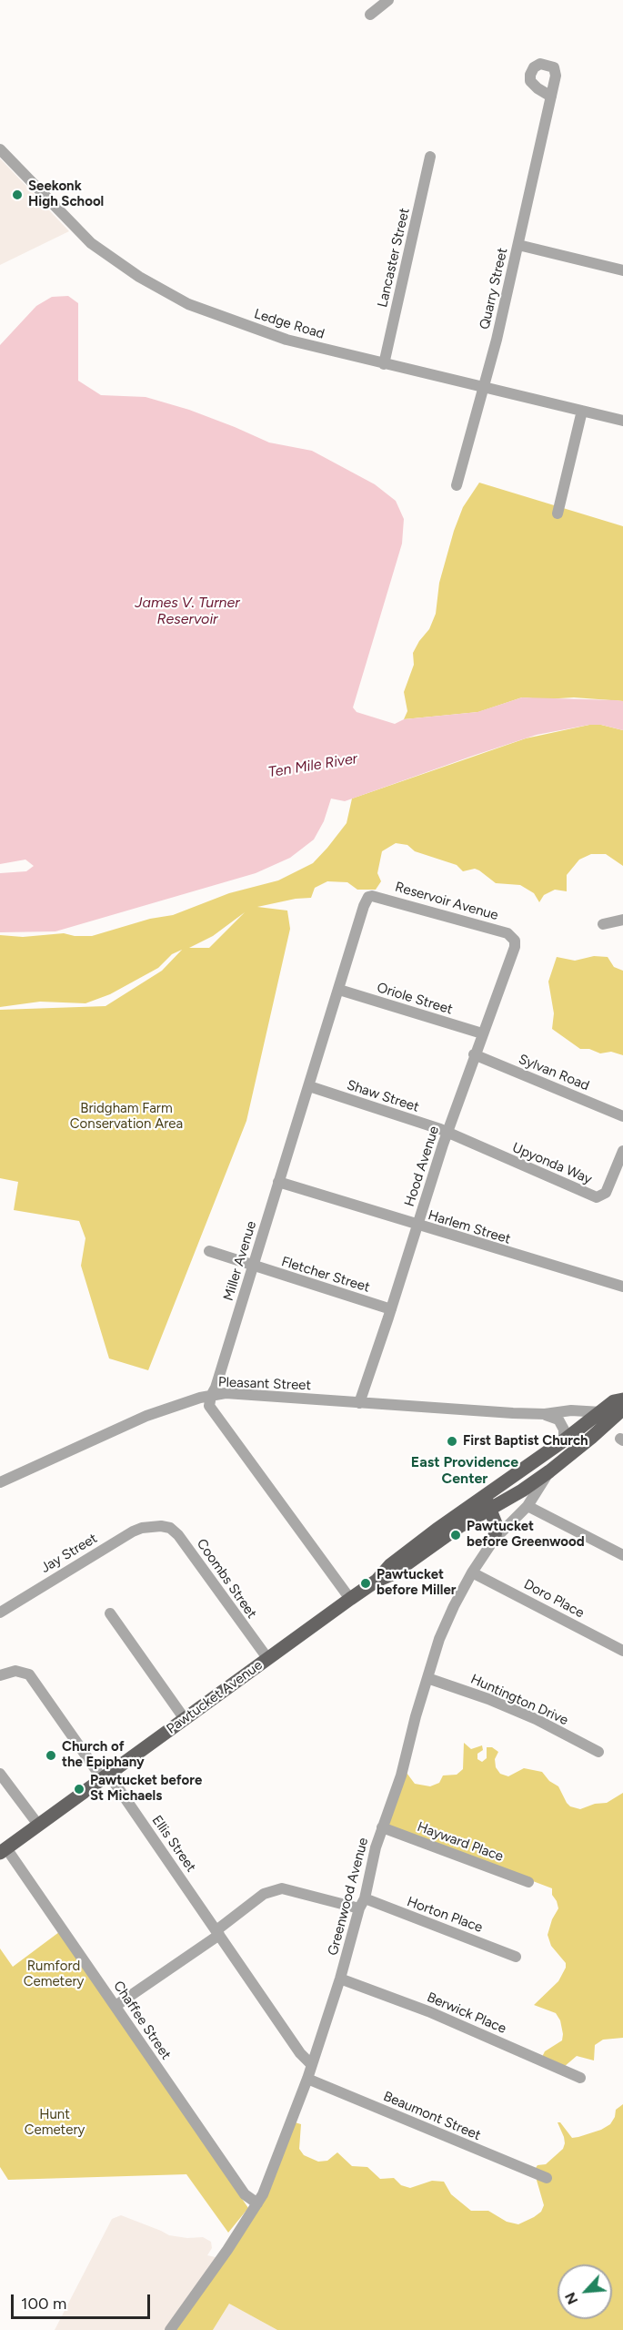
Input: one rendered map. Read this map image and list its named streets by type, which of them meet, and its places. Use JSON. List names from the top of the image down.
{
  "streets": {
    "main road": ["Pawtucket Avenue"],
    "street": [
      "Lancaster Street",
      "Quarry Street",
      "Ledge Road",
      "Reservoir Avenue",
      "Oriole Street",
      "Sylvan Road",
      "Shaw Street",
      "Upyonda Way",
      "Hood Avenue",
      "Harlem Street",
      "Miller Avenue",
      "Fletcher Street",
      "Pleasant Street",
      "Jay Street",
      "Coombs Street",
      "Doro Place",
      "Huntington Drive",
      "Hayward Place",
      "Ellis Street",
      "Greenwood Avenue",
      "Horton Place",
      "Berwick Place",
      "Chaffee Street",
      "Beaumont Street"
    ]
  },
  "crossings": [
    ["Lancaster Street", "Ledge Road"],
    ["Quarry Street", "Ledge Road"],
    ["Reservoir Avenue", "Hood Avenue"],
    ["Reservoir Avenue", "Miller Avenue"],
    ["Oriole Street", "Hood Avenue"],
    ["Oriole Street", "Miller Avenue"],
    ["Sylvan Road", "Hood Avenue"],
    ["Shaw Street", "Upyonda Way"],
    ["Shaw Street", "Hood Avenue"],
    ["Shaw Street", "Miller Avenue"],
    ["Upyonda Way", "Hood Avenue"],
    ["Hood Avenue", "Harlem Street"],
    ["Hood Avenue", "Fletcher Street"],
    ["Hood Avenue", "Pleasant Street"],
    ["Harlem Street", "Miller Avenue"],
    ["Miller Avenue", "Fletcher Street"],
    ["Miller Avenue", "Pleasant Street"],
    ["Pleasant Street", "Pawtucket Avenue"],
    ["Jay Street", "Coombs Street"],
    ["Coombs Street", "Pawtucket Avenue"],
    ["Doro Place", "Greenwood Avenue"],
    ["Pawtucket Avenue", "Ellis Street"],
    ["Pawtucket Avenue", "Greenwood Avenue"],
    ["Pawtucket Avenue", "Chaffee Street"],
    ["Huntington Drive", "Greenwood Avenue"],
    ["Hayward Place", "Greenwood Avenue"],
    ["Ellis Street", "Greenwood Avenue"],
    ["Ellis Street", "Horton Place"],
    ["Greenwood Avenue", "Horton Place"],
    ["Greenwood Avenue", "Berwick Place"],
    ["Greenwood Avenue", "Chaffee Street"],
    ["Greenwood Avenue", "Beaumont Street"],
    ["Horton Place", "Chaffee Street"]
  ],
  "districts": ["East Providence Center"],
  "water": ["James V. Turner Reservoir", "Ten Mile River"],
  "parks": ["Bridgham Farm Conservation Area", "Rumford Cemetery", "Hunt Cemetery"],
  "places": [
    "Seekonk High School",
    "First Baptist Church",
    "Pawtucket before Greenwood",
    "Pawtucket before Miller",
    "Church of the Epiphany",
    "Pawtucket before St Michaels"
  ],
  "scale_bar": "100 m",
  "north": "bottom left"
}
